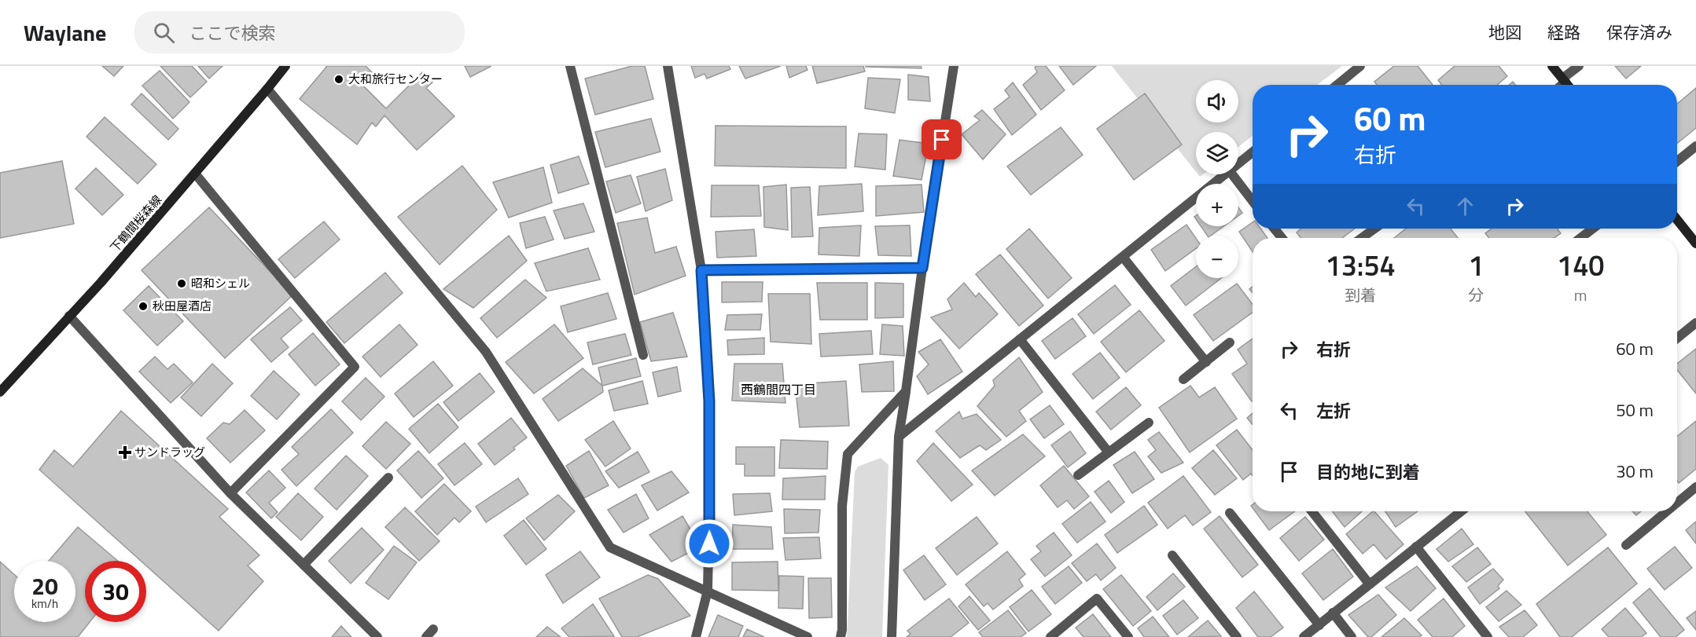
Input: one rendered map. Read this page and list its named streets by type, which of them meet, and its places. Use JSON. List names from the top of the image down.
{
  "streets": {
    "street": ["下鶴間桜森線"]
  },
  "districts": ["西鶴間四丁目"],
  "places": {
    "other": ["大和旅行センター", "昭和シェル", "秋田屋酒店"],
    "health": ["サンドラッグ"]
  },
  "page": {
    "header": "Waylane",
    "search": "ここで検索",
    "nav": ["地図", "経路", "保存済み"],
    "map_buttons": ["+", "−"],
    "turn": ["60 m", "右折"],
    "eta": [
      "13:54",
      "到着",
      "1",
      "分",
      "140",
      "m"
    ],
    "list": [
      {
        "name": "右折",
        "value": "60 m"
      },
      {
        "name": "左折",
        "value": "50 m"
      },
      {
        "name": "目的地に到着",
        "value": "30 m"
      }
    ],
    "speed": "20 km/h",
    "limit": "30"
  }
}
